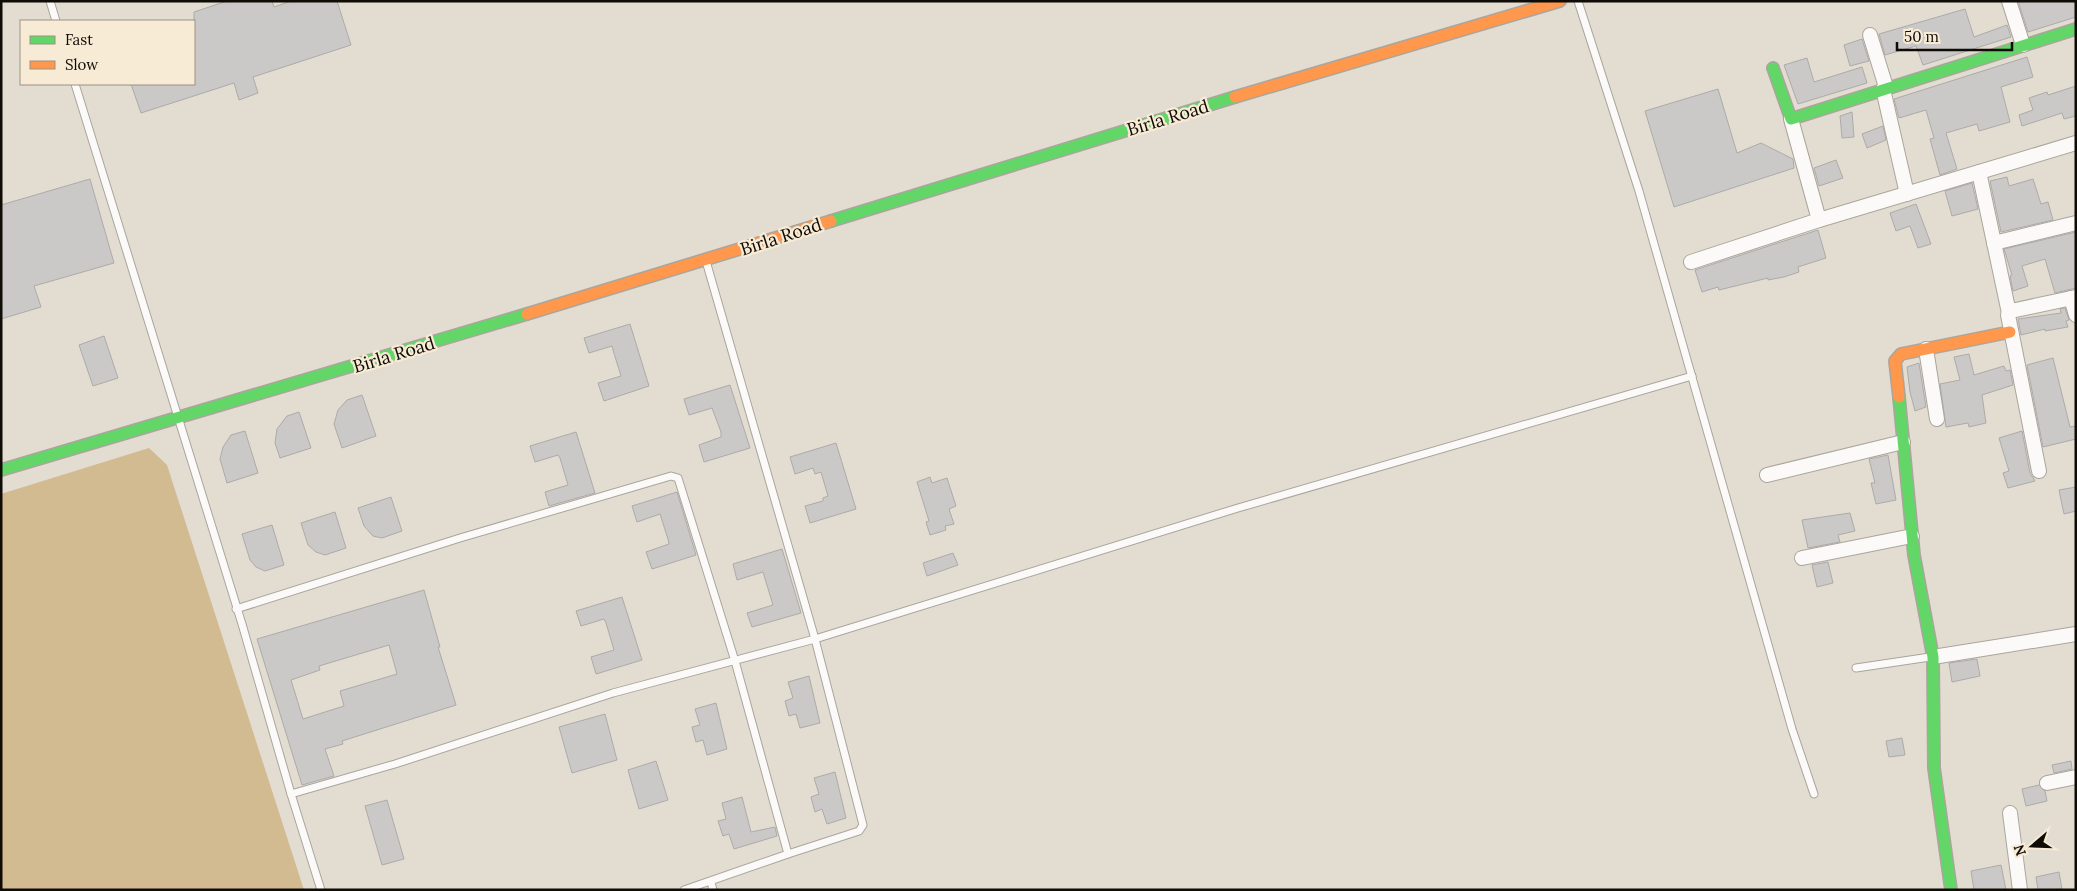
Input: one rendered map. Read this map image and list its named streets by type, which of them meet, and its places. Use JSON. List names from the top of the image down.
{
  "streets": {
    "street": ["Birla Road"]
  },
  "legend": ["Fast", "Slow"],
  "scale_bar": "50 m",
  "north": "left"
}
